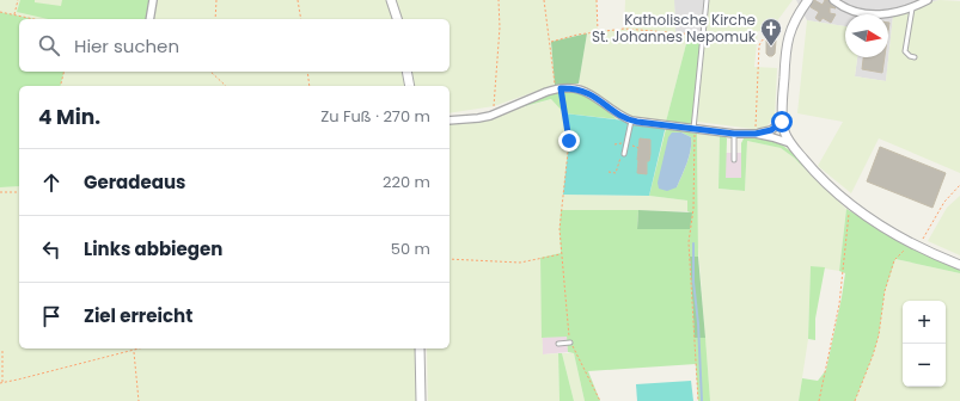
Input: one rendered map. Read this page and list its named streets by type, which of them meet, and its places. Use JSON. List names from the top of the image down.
{
  "places": {
    "church": ["Katholische Kirche St. Johannes Nepomuk"]
  },
  "north": "right",
  "page": {
    "search": "Hier suchen",
    "heading": ["4 Min.", "Zu Fuß · 270 m"],
    "list": [
      ["Geradeaus", "220 m"],
      ["Links abbiegen", "50 m"],
      "Ziel erreicht"
    ],
    "map_buttons": ["+", "−"]
  }
}
